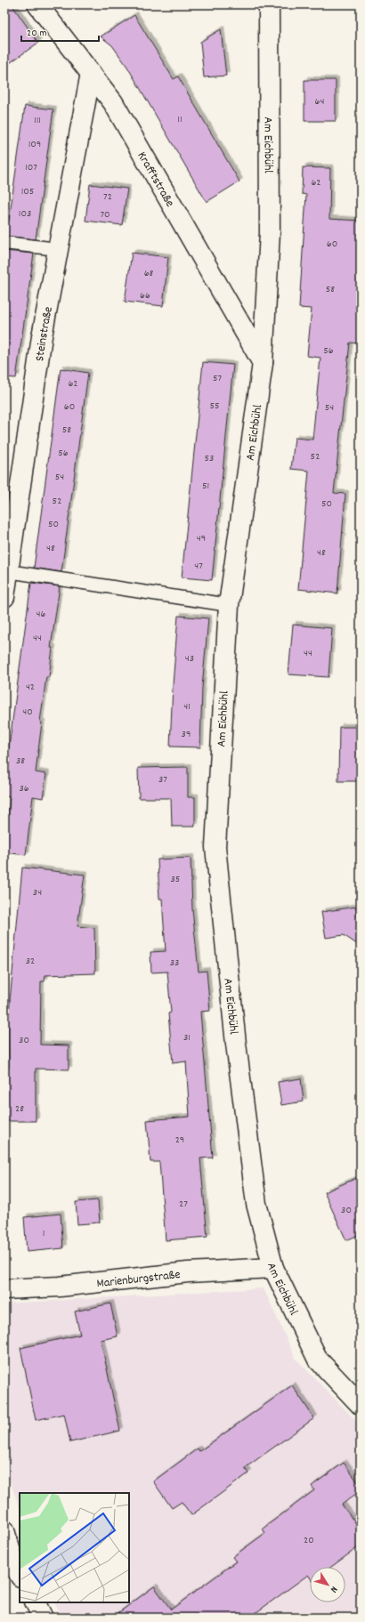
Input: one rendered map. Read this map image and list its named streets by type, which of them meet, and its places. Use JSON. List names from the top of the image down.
{
  "streets": {
    "street": [
      "Am Eichbühl",
      "Krafftstraße",
      "Steinstraße",
      "Marienburgstraße"
    ]
  },
  "crossings": [
    ["Am Eichbühl", "Krafftstraße"],
    ["Am Eichbühl", "Marienburgstraße"],
    ["Krafftstraße", "Steinstraße"]
  ],
  "house_numbers": [
    "64",
    "11",
    "111",
    "109",
    "107",
    "62",
    "105",
    "72",
    "103",
    "70",
    "60",
    "68",
    "58",
    "66",
    "56",
    "57",
    "62",
    "55",
    "60",
    "54",
    "58",
    "56",
    "52",
    "53",
    "54",
    "51",
    "52",
    "50",
    "50",
    "49",
    "48",
    "48",
    "47",
    "46",
    "44",
    "44",
    "43",
    "42",
    "41",
    "40",
    "39",
    "38",
    "37",
    "36",
    "35",
    "34",
    "32",
    "33",
    "31",
    "30",
    "28",
    "29",
    "27",
    "30",
    "1",
    "20"
  ],
  "scale_bar": "20 m",
  "north": "bottom right"
}
